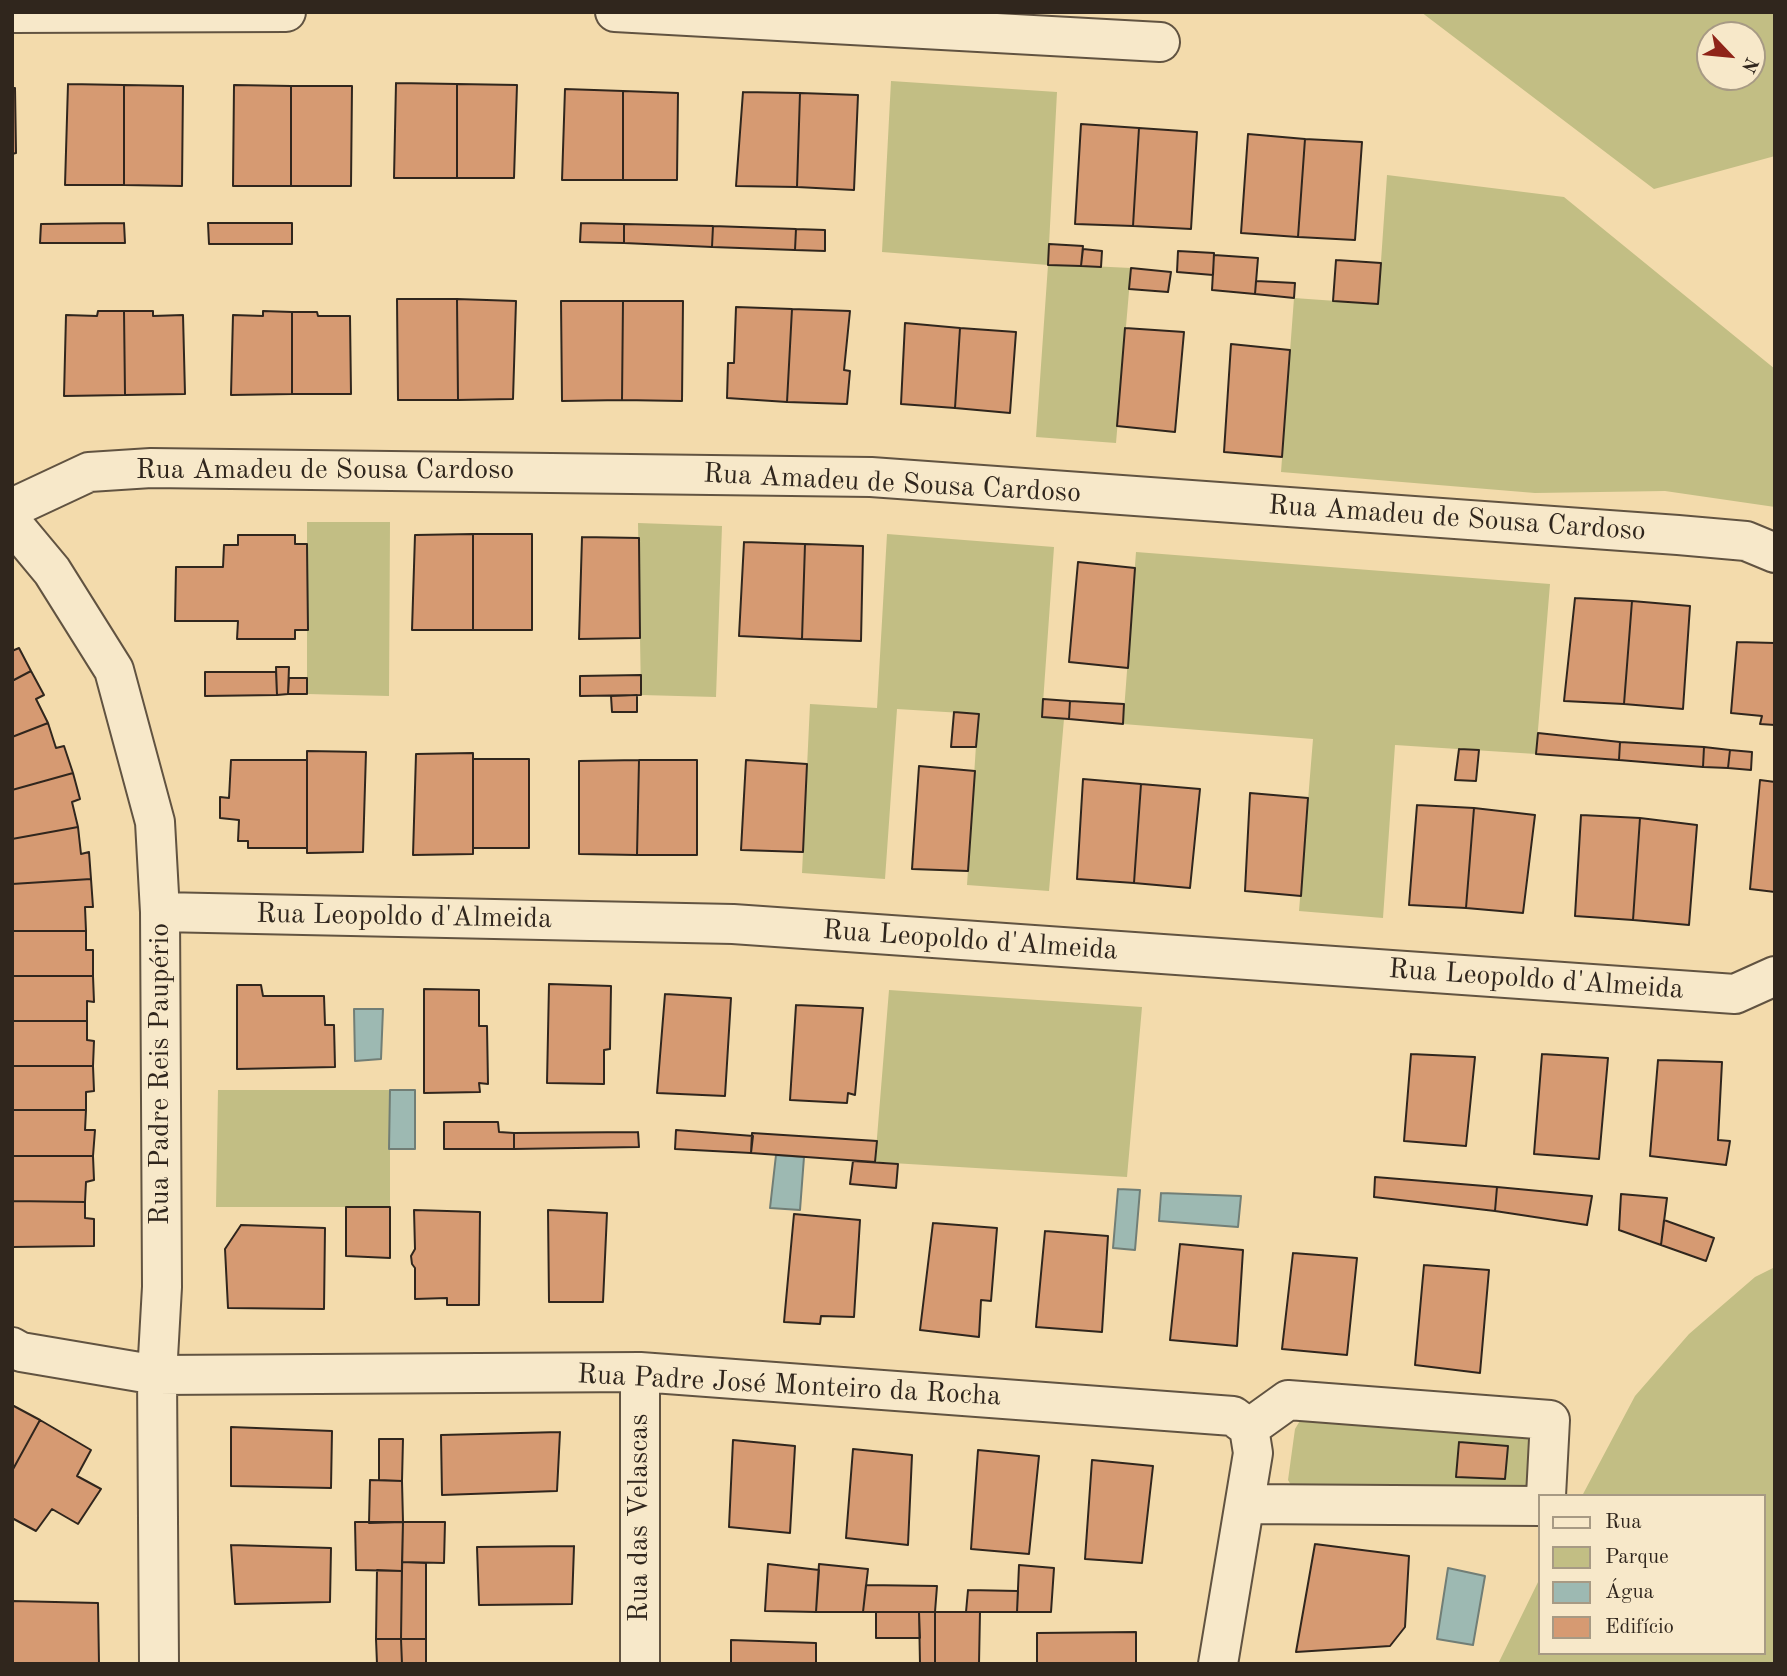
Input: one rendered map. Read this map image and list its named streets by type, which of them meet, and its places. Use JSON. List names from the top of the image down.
{
  "streets": {
    "street": [
      "Rua Amadeu de Sousa Cardoso",
      "Rua Leopoldo d'Almeida",
      "Rua Padre Reis Paupério",
      "Rua Padre José Monteiro da Rocha",
      "Rua das Velascas"
    ]
  },
  "crossings": [
    ["Rua Leopoldo d'Almeida", "Rua Padre Reis Paupério"],
    ["Rua Padre Reis Paupério", "Rua Padre José Monteiro da Rocha"],
    ["Rua Padre José Monteiro da Rocha", "Rua das Velascas"]
  ],
  "legend": [
    "Rua",
    "Parque",
    "Água",
    "Edifício"
  ],
  "north": "bottom right"
}
